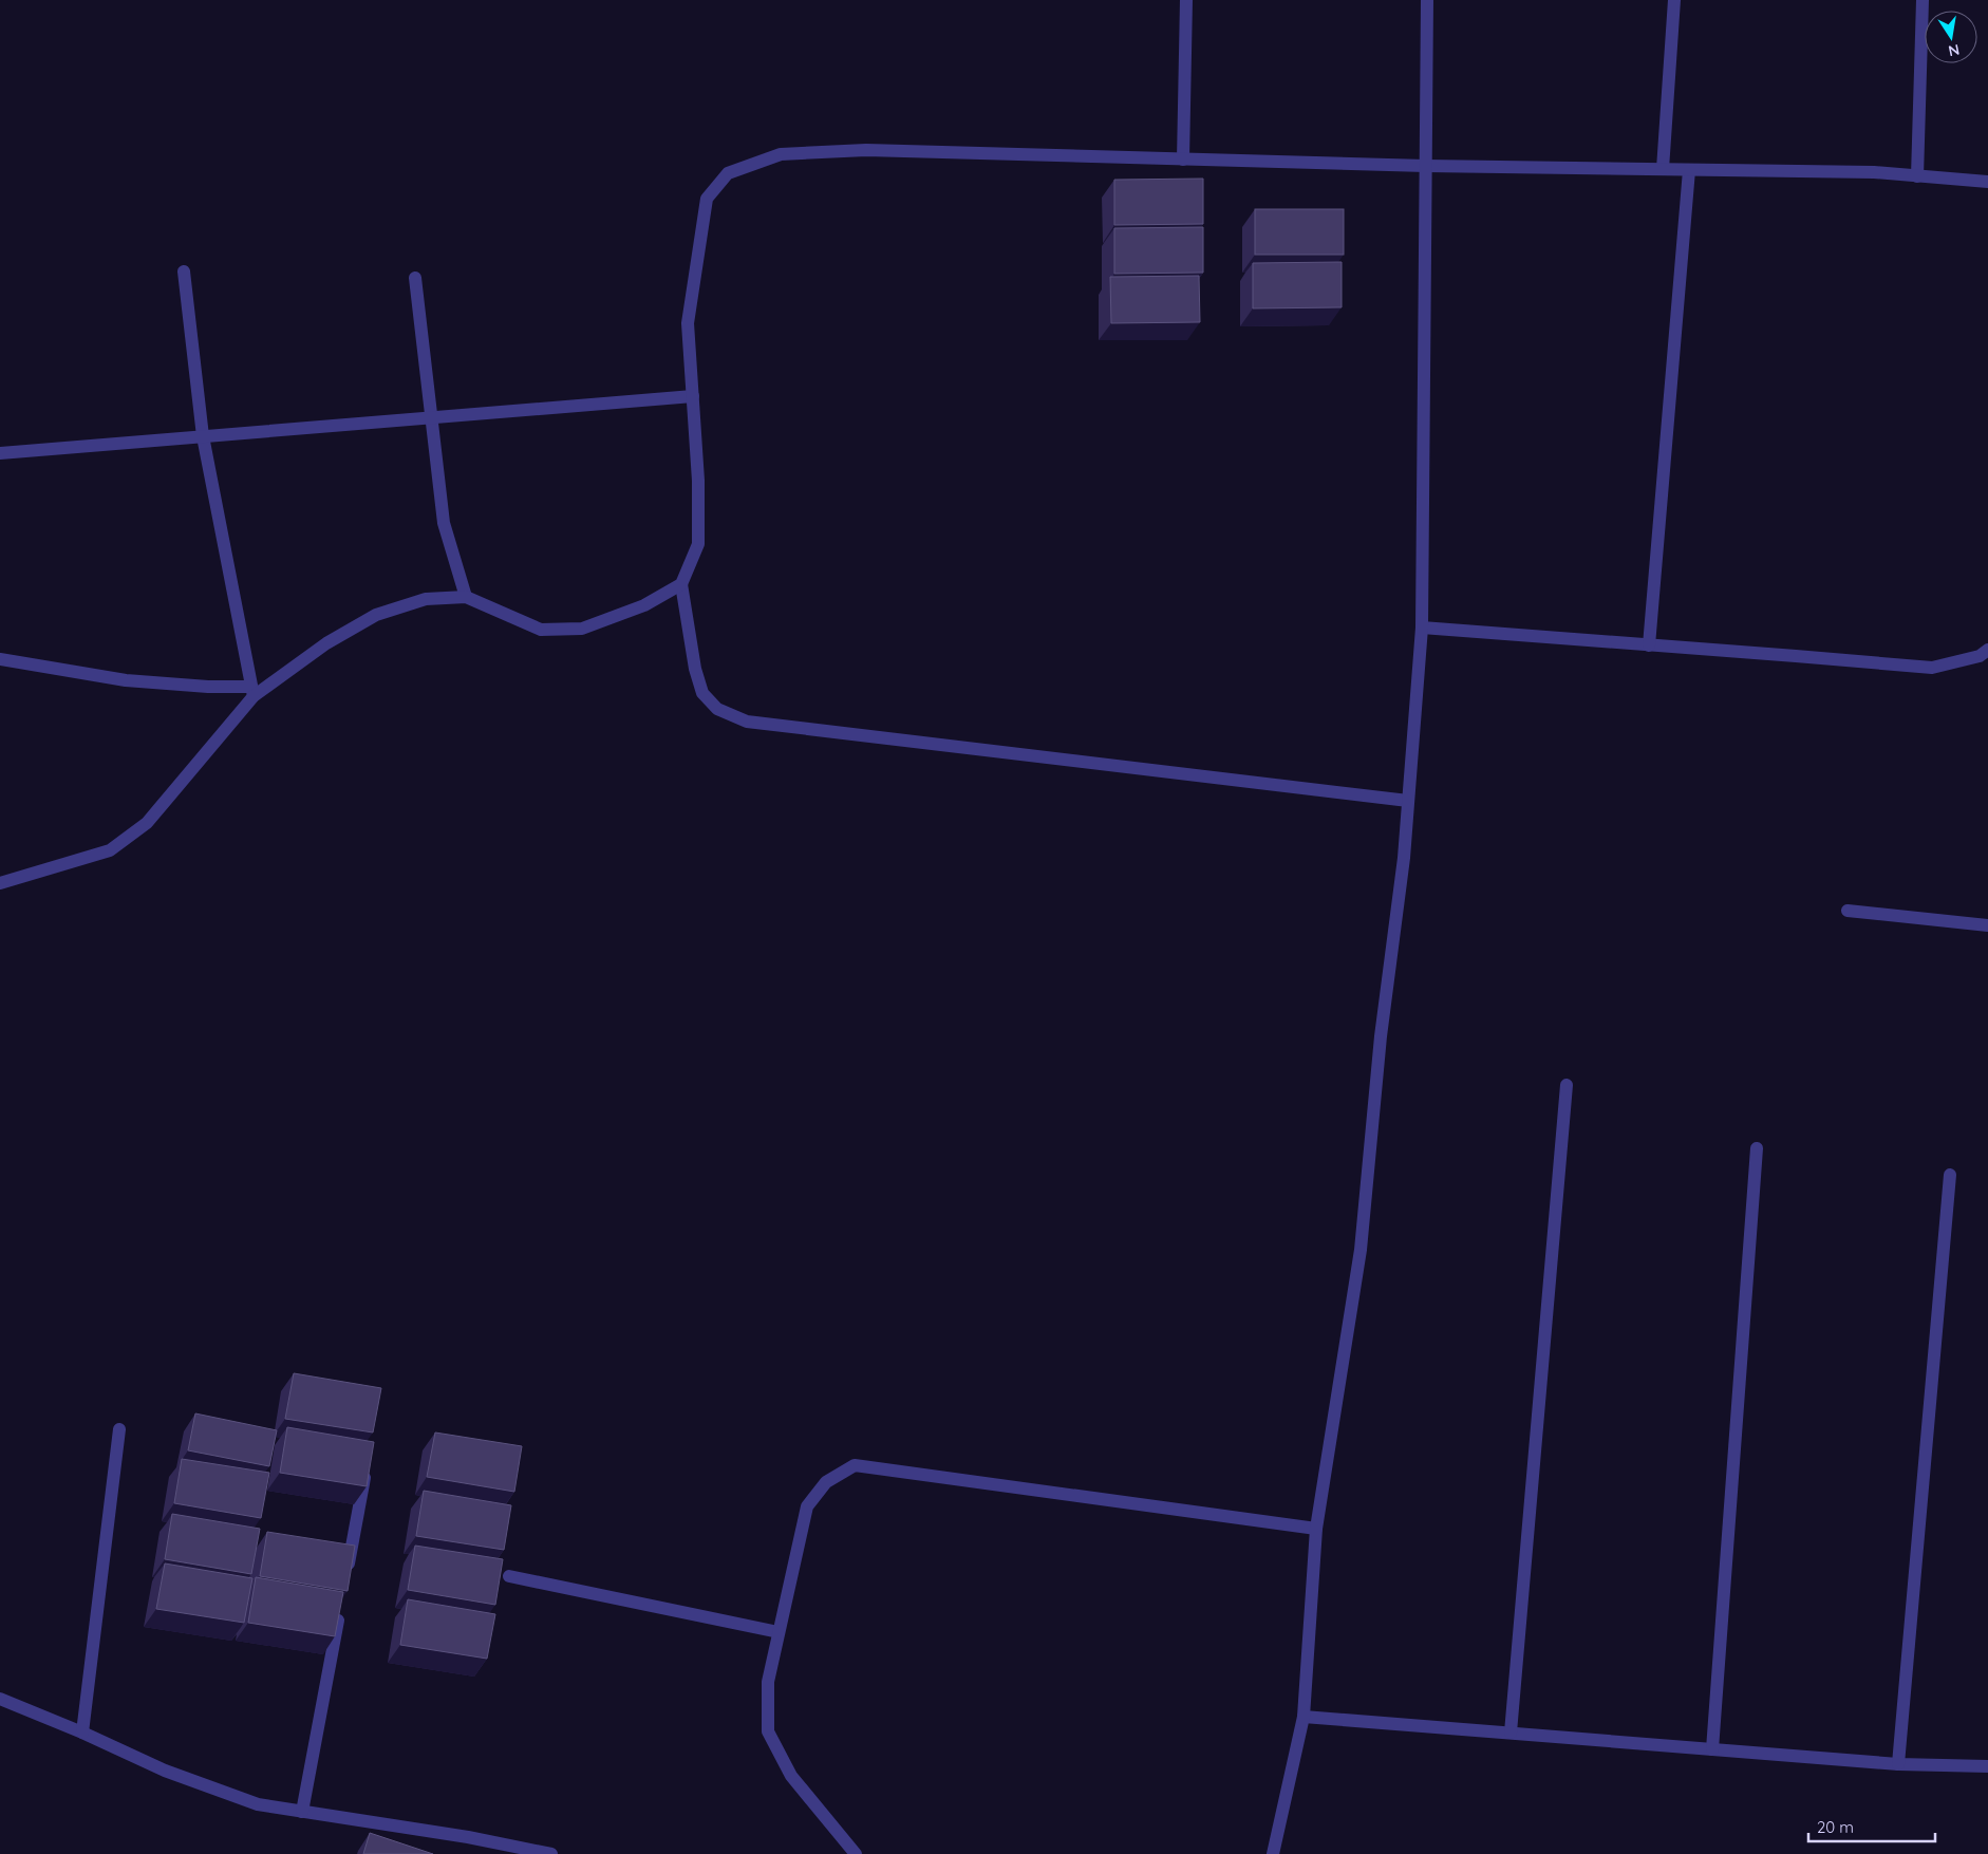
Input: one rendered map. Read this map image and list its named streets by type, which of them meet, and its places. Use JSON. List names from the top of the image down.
{
  "scale_bar": "20 m",
  "north": "bottom"
}
